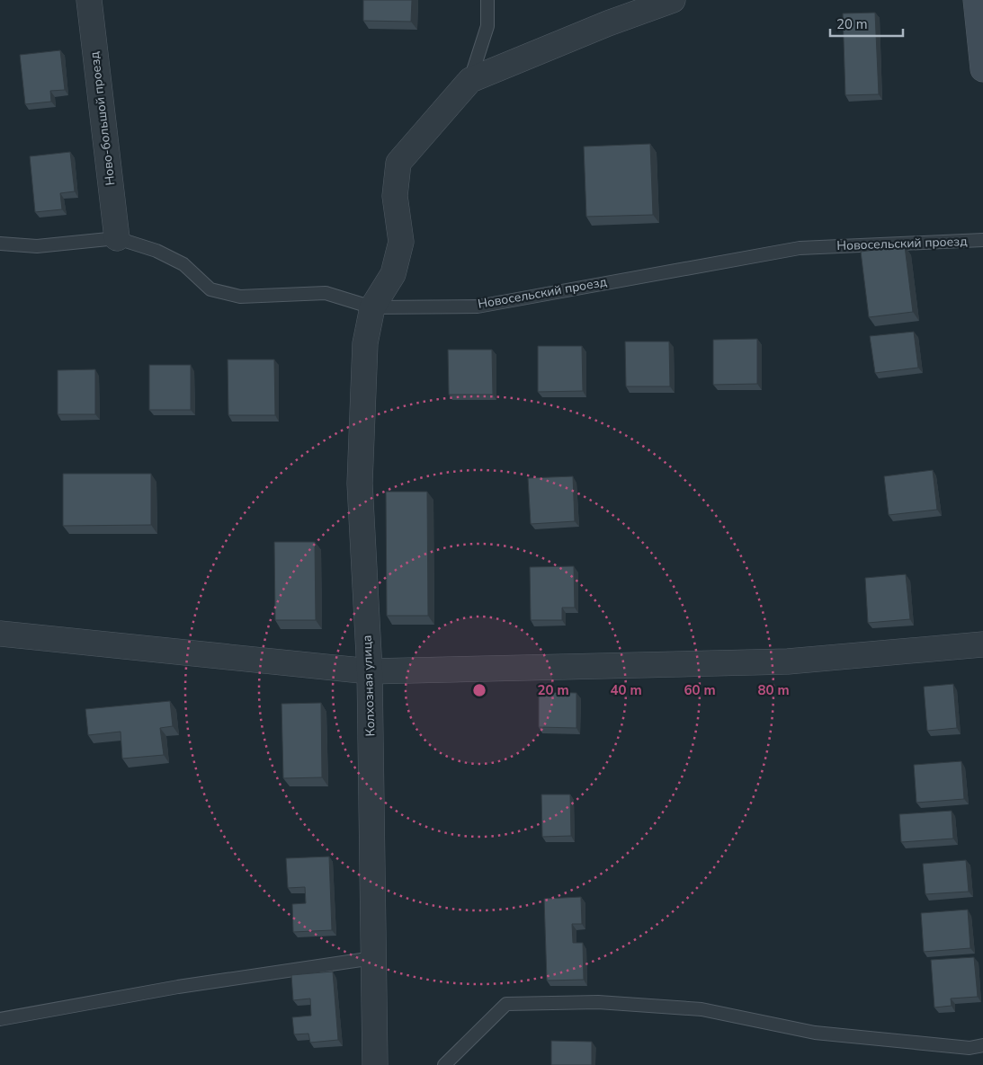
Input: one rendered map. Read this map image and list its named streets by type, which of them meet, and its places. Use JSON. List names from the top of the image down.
{
  "streets": {
    "street": ["Ново-большой проезд", "Колхозная улица"],
    "lane": ["Новосельский проезд"]
  },
  "crossings": [
    ["Ново-большой проезд", "Новосельский проезд"],
    ["Новосельский проезд", "Колхозная улица"]
  ],
  "scale_bar": "20 m",
  "rings": [
    "20 m",
    "40 m",
    "60 m",
    "80 m"
  ]
}
